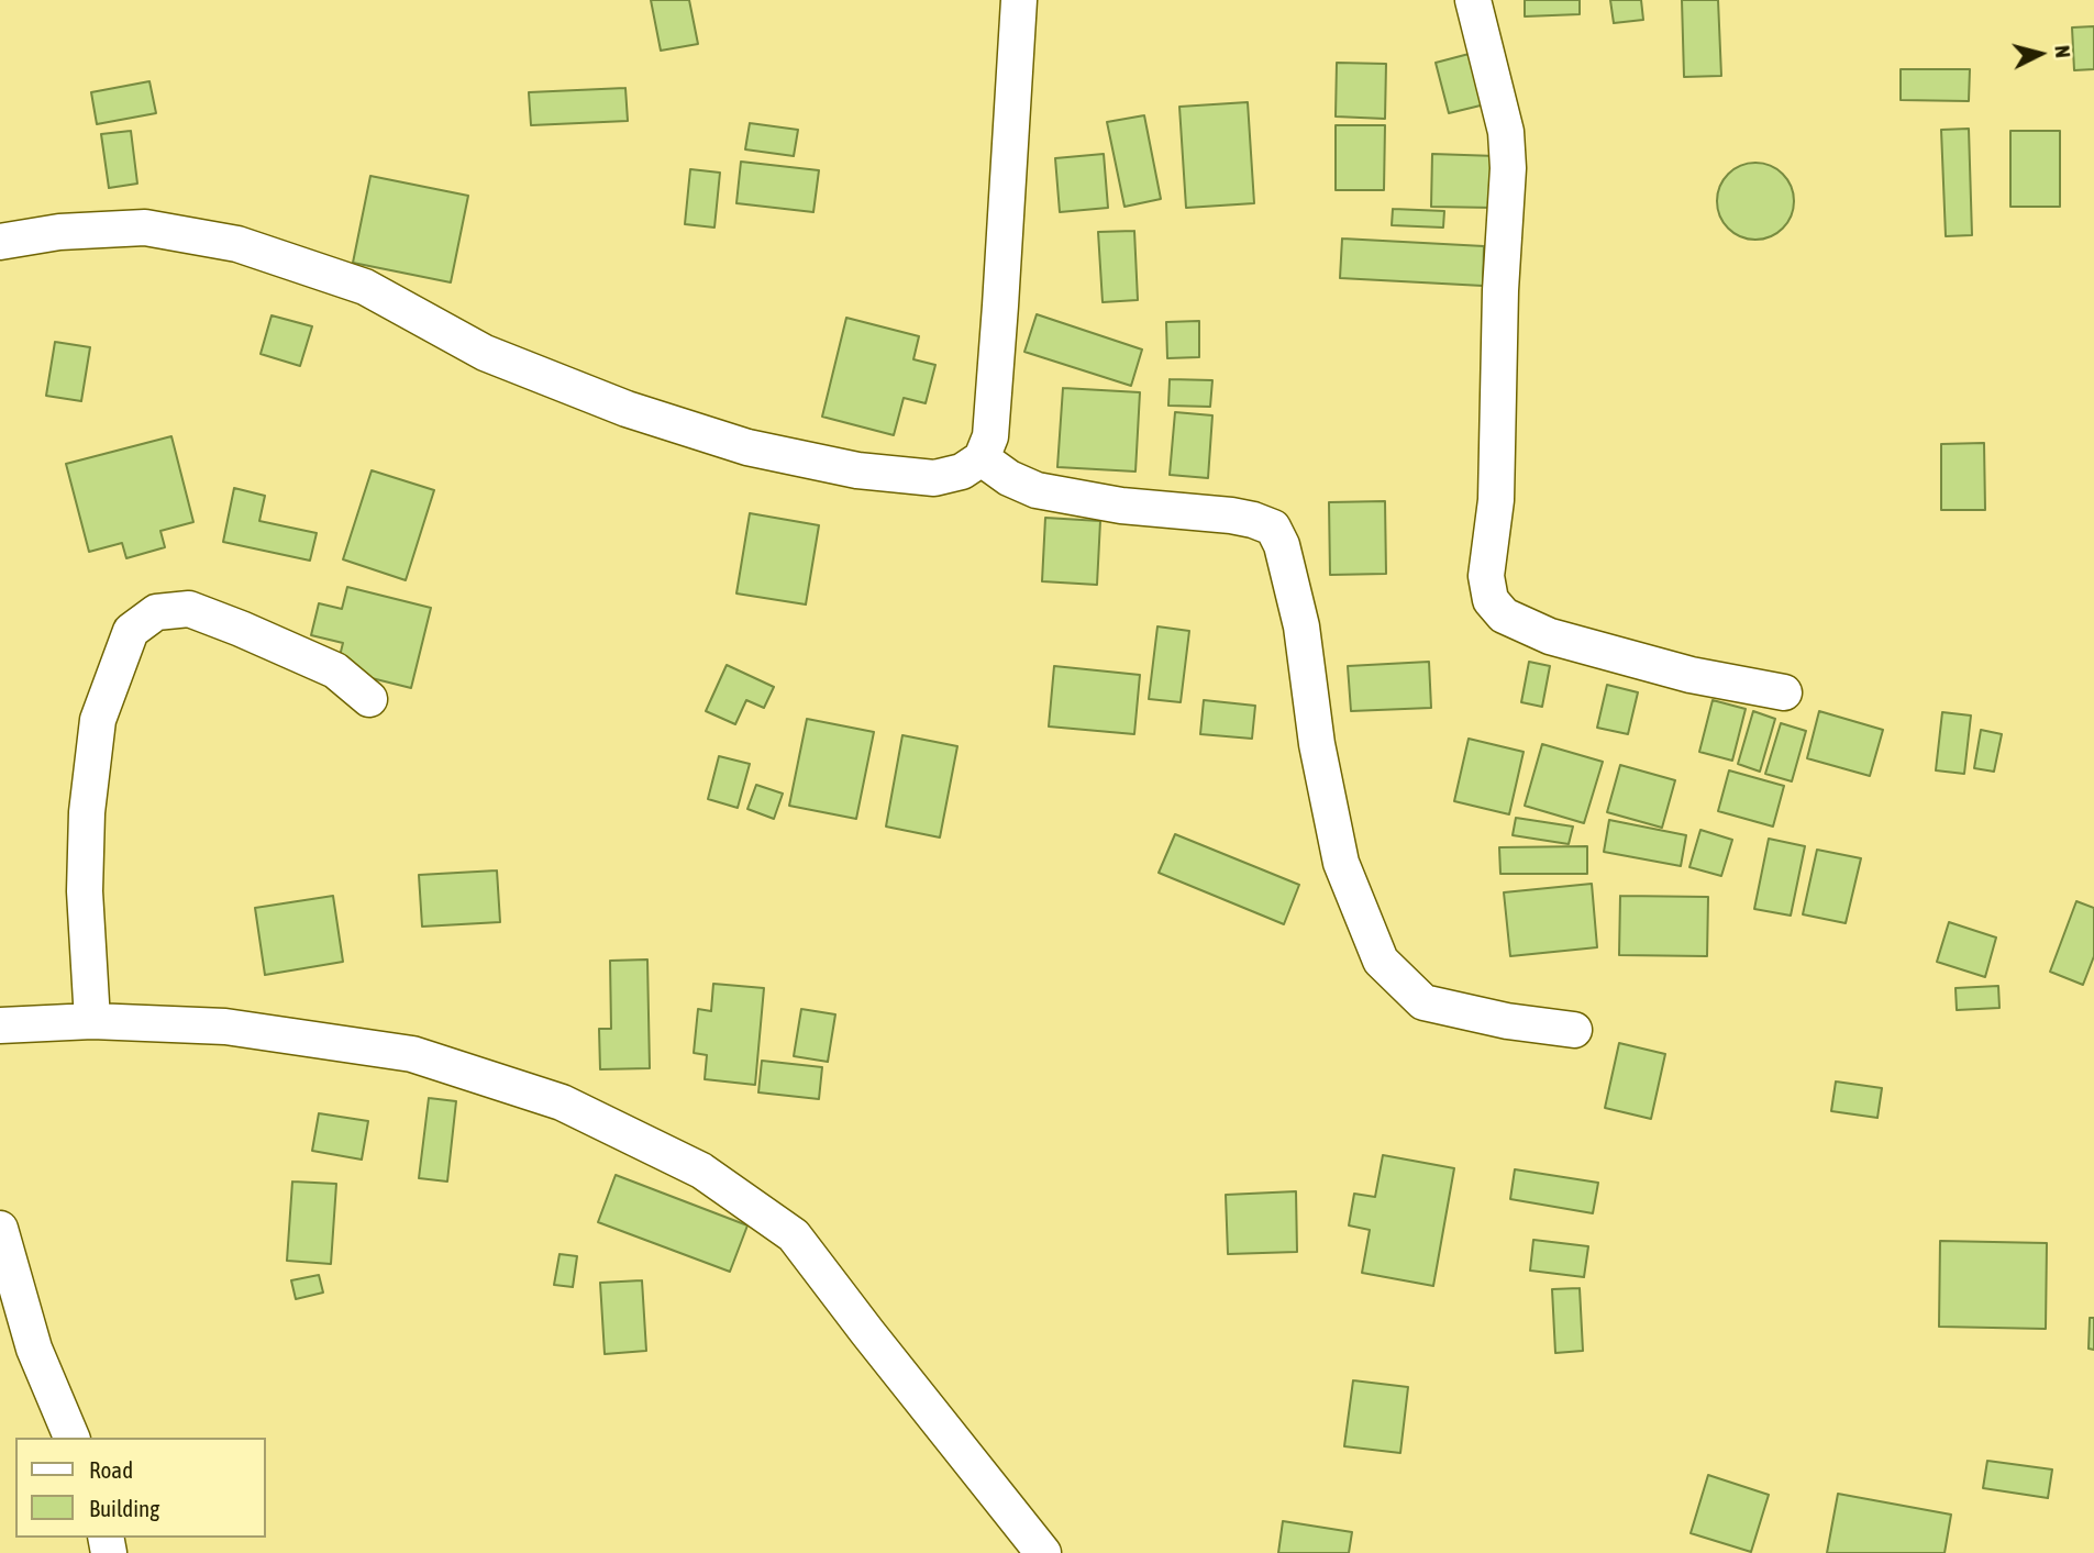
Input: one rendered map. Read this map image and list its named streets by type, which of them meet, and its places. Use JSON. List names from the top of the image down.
{
  "legend": ["Road", "Building"],
  "north": "right"
}
